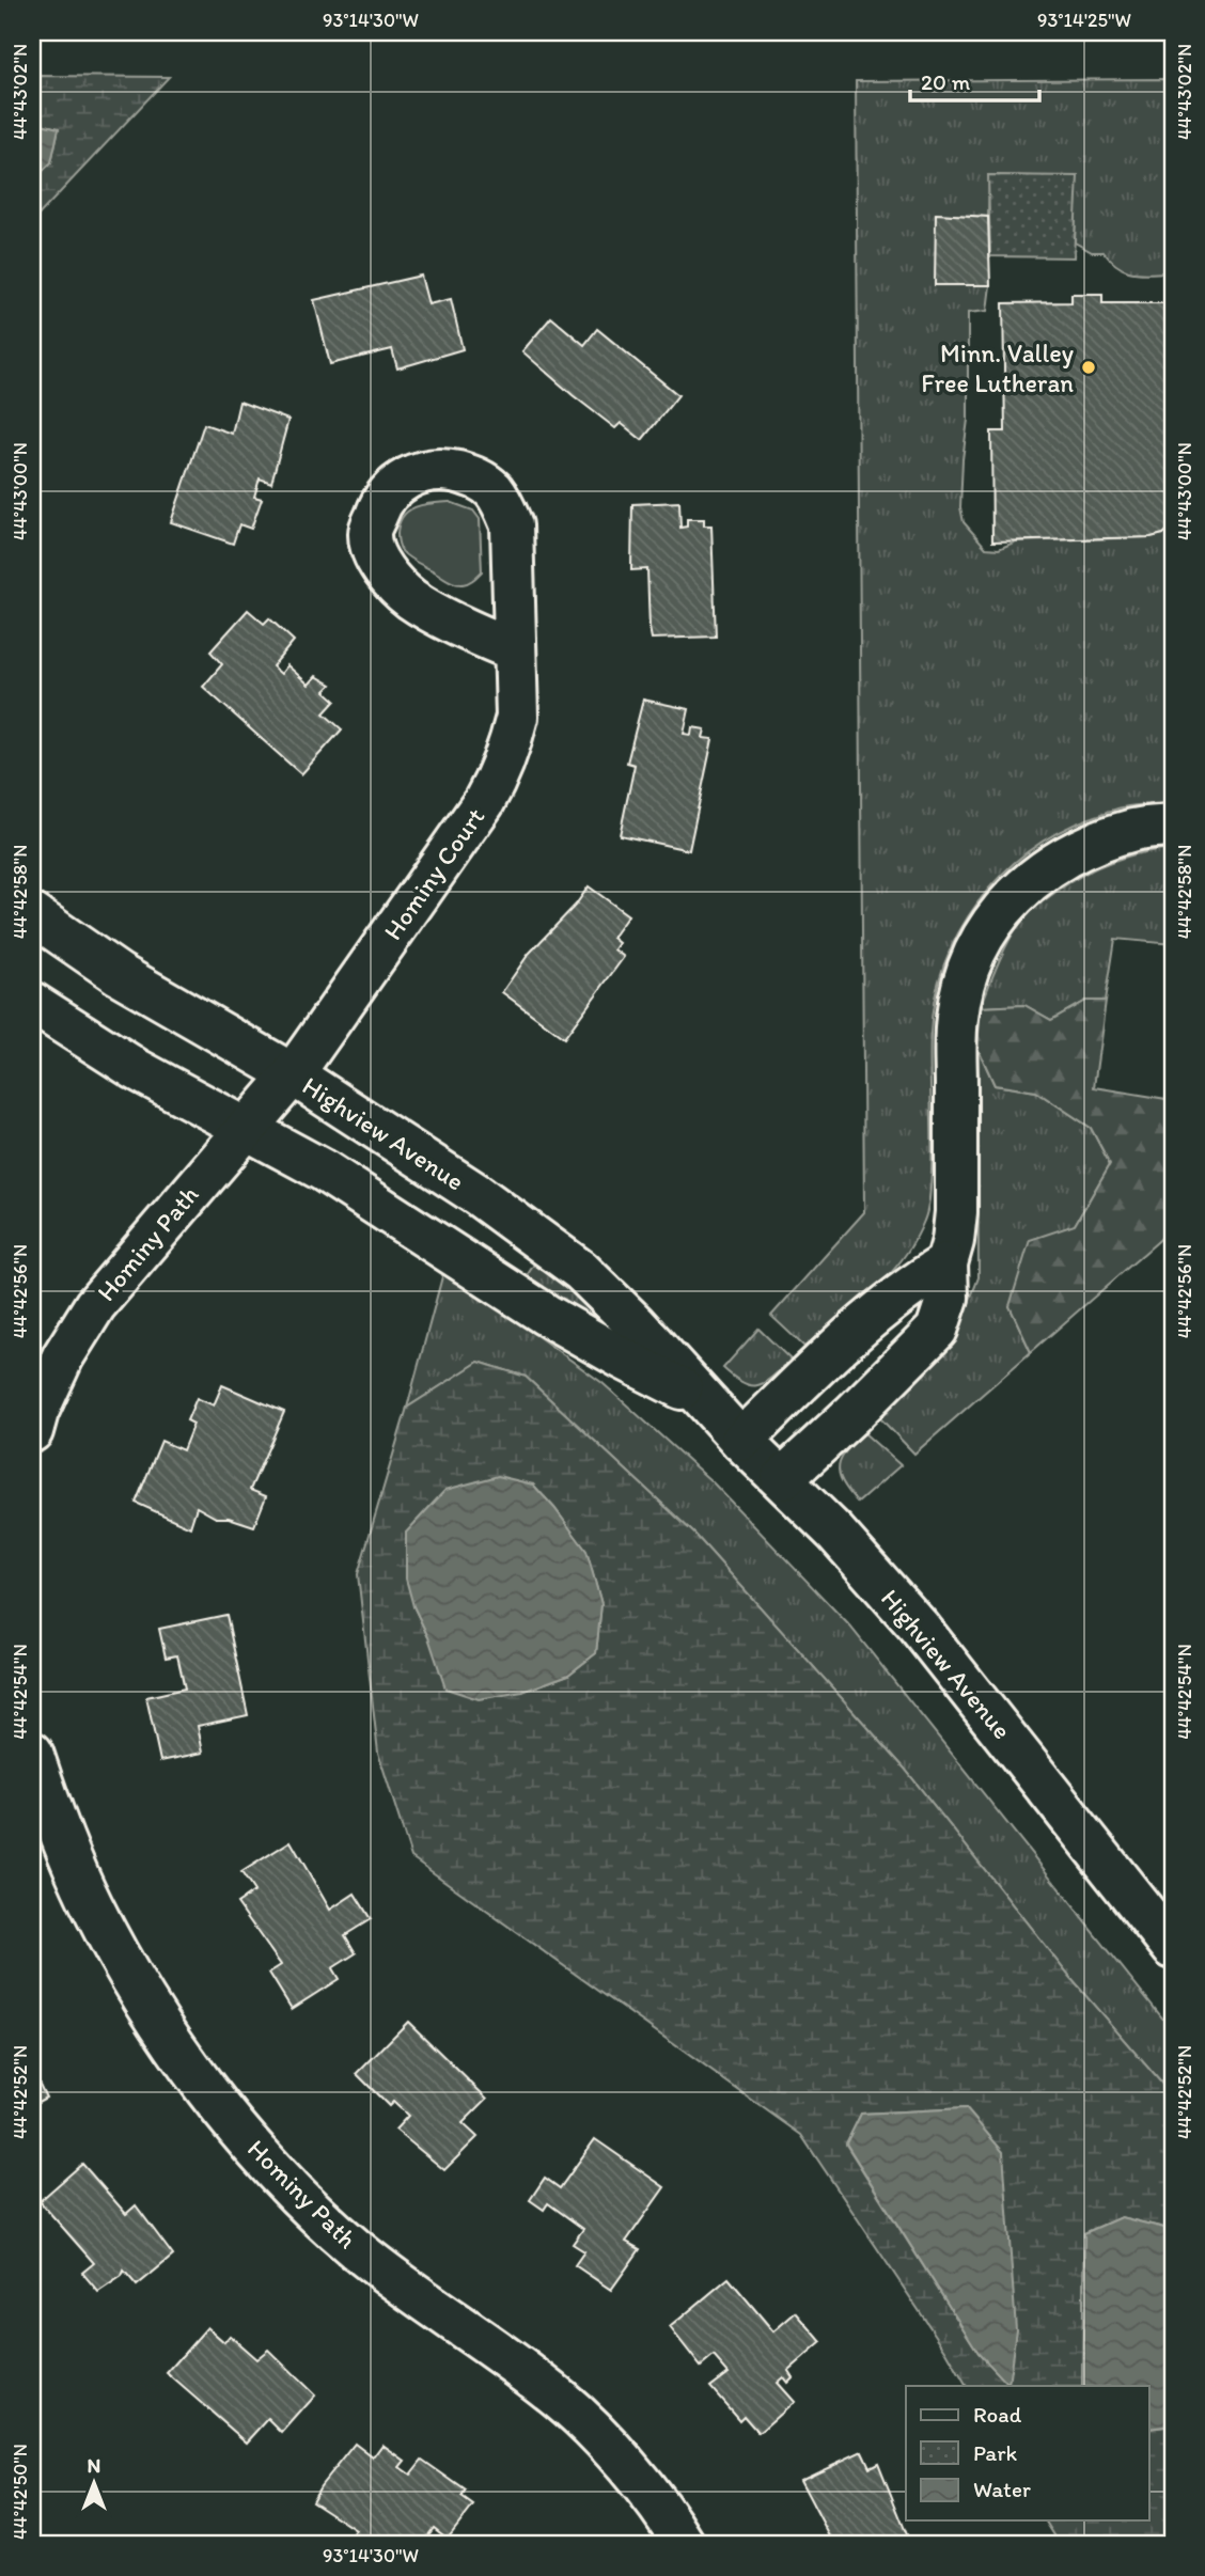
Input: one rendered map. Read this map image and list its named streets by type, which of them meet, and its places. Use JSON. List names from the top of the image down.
{
  "streets": {
    "street": ["Hominy Court", "Highview Avenue", "Hominy Path"]
  },
  "crossings": [
    ["Hominy Court", "Highview Avenue"],
    ["Hominy Court", "Hominy Path"],
    ["Highview Avenue", "Hominy Path"]
  ],
  "places": ["Minn. Valley Free Lutheran"],
  "legend": ["Road", "Park", "Water"],
  "scale_bar": "20 m",
  "north": "top",
  "coordinates": [
    "93°14'30\"W",
    "93°14'25\"W",
    "44°43'02\"N",
    "44°43'00\"N",
    "44°42'58\"N",
    "44°42'56\"N",
    "44°42'54\"N",
    "44°42'52\"N",
    "44°42'50\"N"
  ]
}
